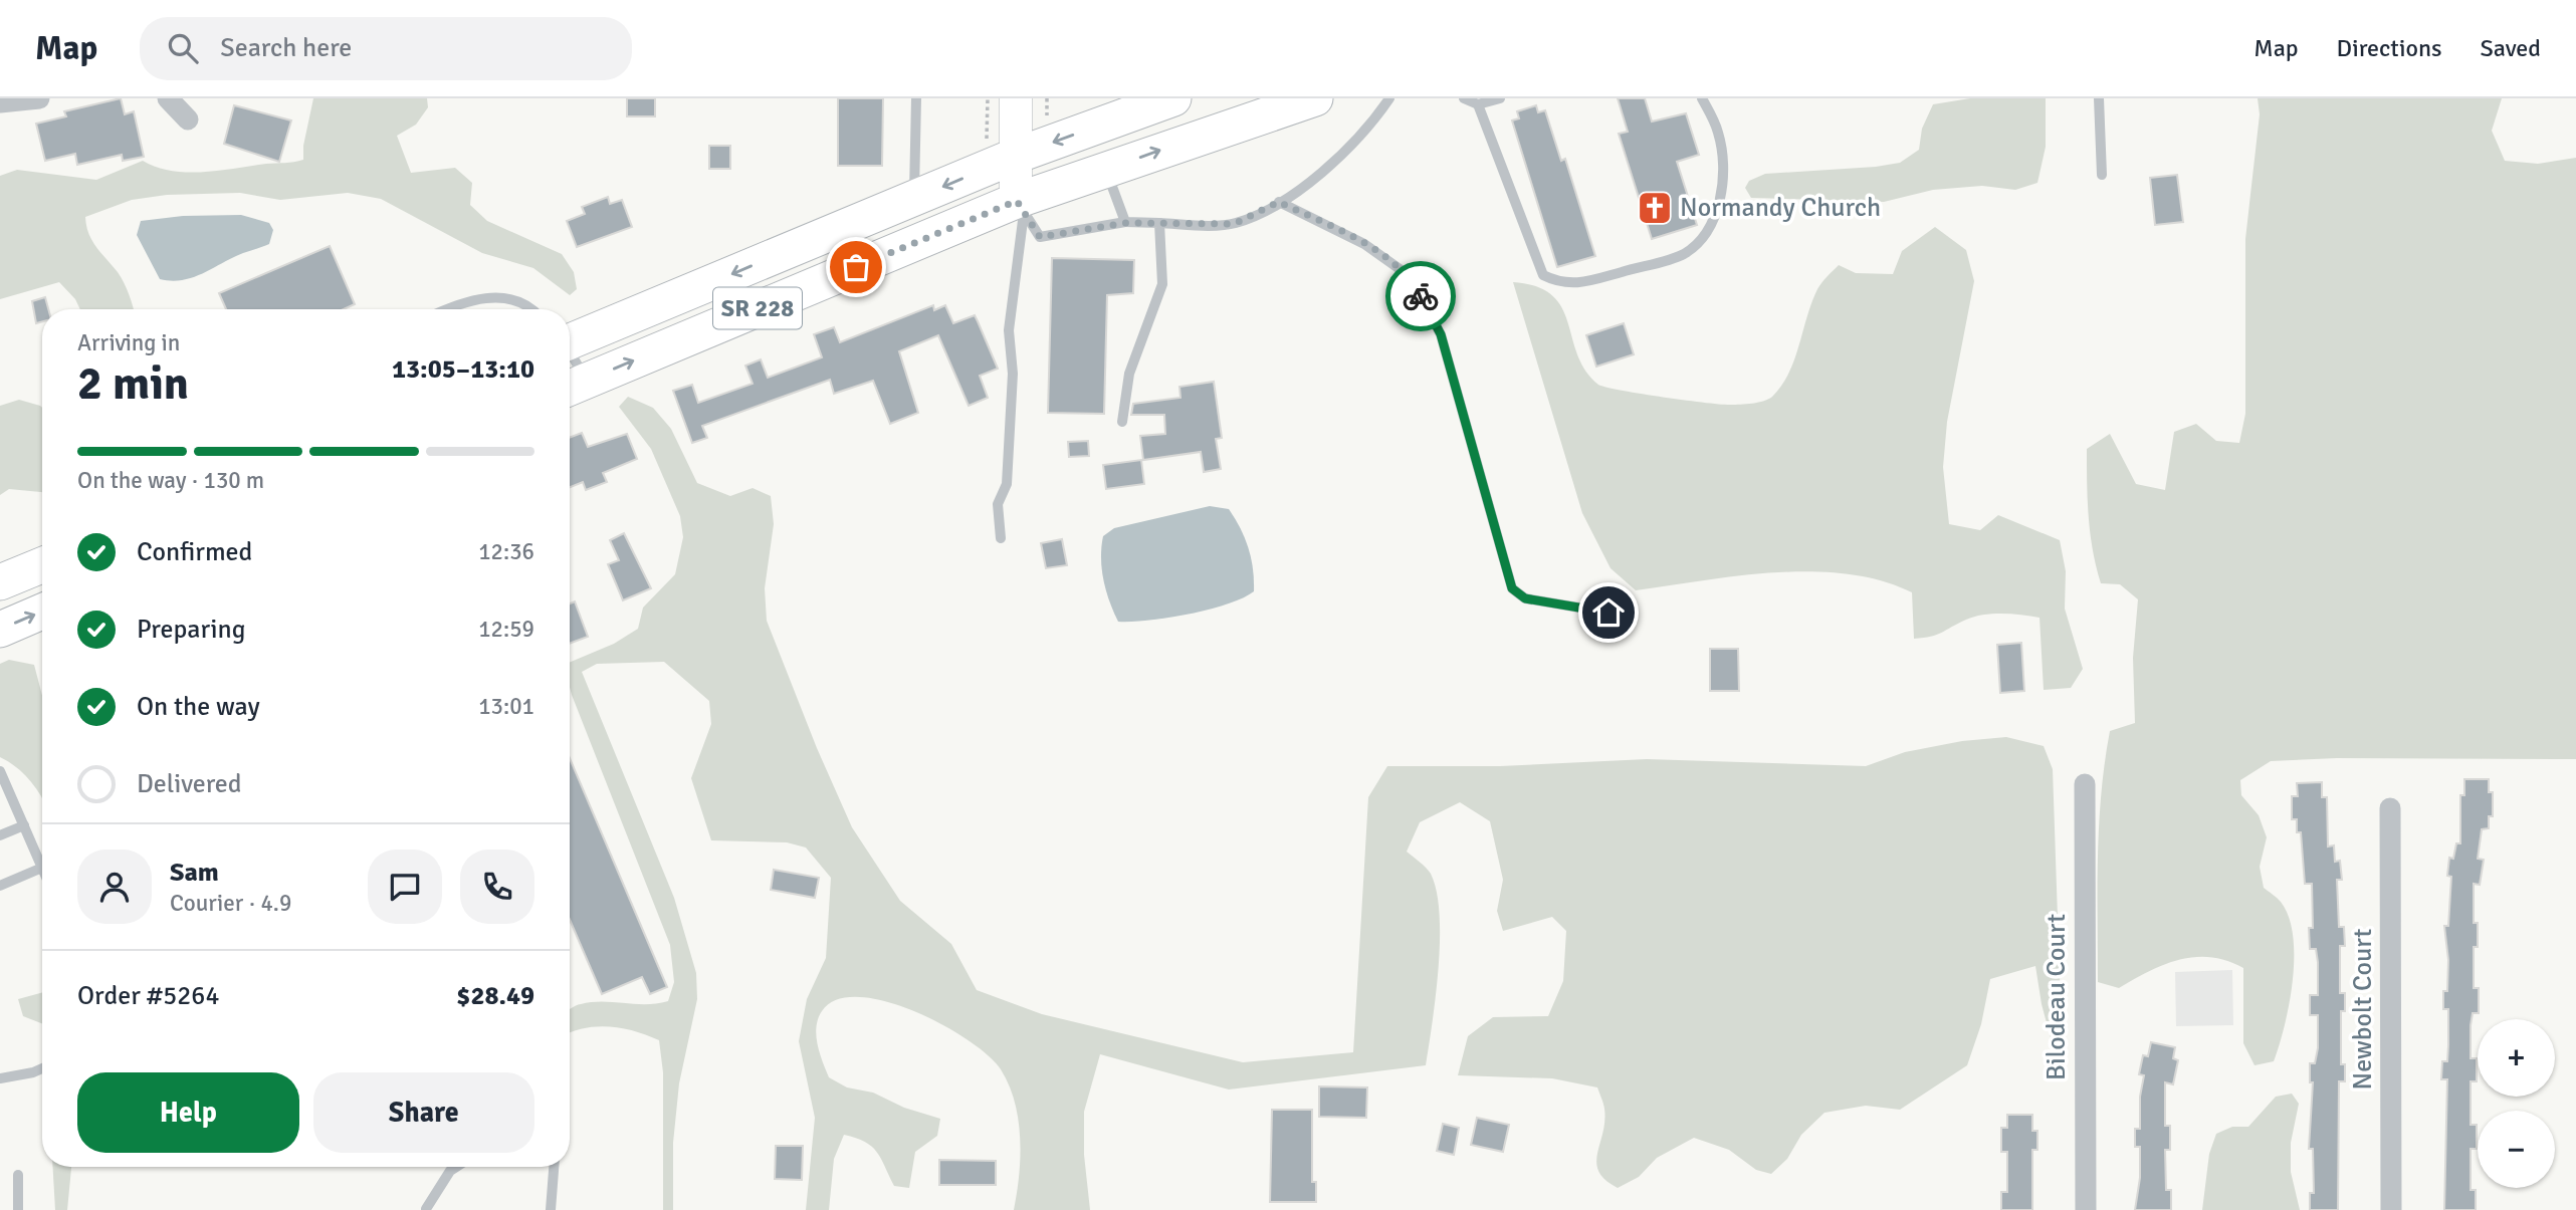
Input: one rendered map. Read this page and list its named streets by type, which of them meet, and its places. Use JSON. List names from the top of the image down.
{
  "streets": {
    "main road": ["SR 228"],
    "street": ["Bilodeau Court", "Newbolt Court"]
  },
  "places": {
    "church": ["Normandy Church"]
  },
  "page": {
    "header": "Map",
    "search": "Search here",
    "nav": ["Map", "Directions", "Saved"],
    "heading": ["2 min", "Arriving in", "13:05–13:10"],
    "panel": [
      "Sam",
      "Courier · 4.9",
      "Order #5264",
      "$28.49"
    ],
    "bar": "On the way · 130 m",
    "list": [
      ["Confirmed", "12:36"],
      ["Preparing", "12:59"],
      ["On the way", "13:01"],
      "Delivered"
    ],
    "map_buttons": ["+", "−"],
    "buttons": ["Help", "Share"]
  }
}
